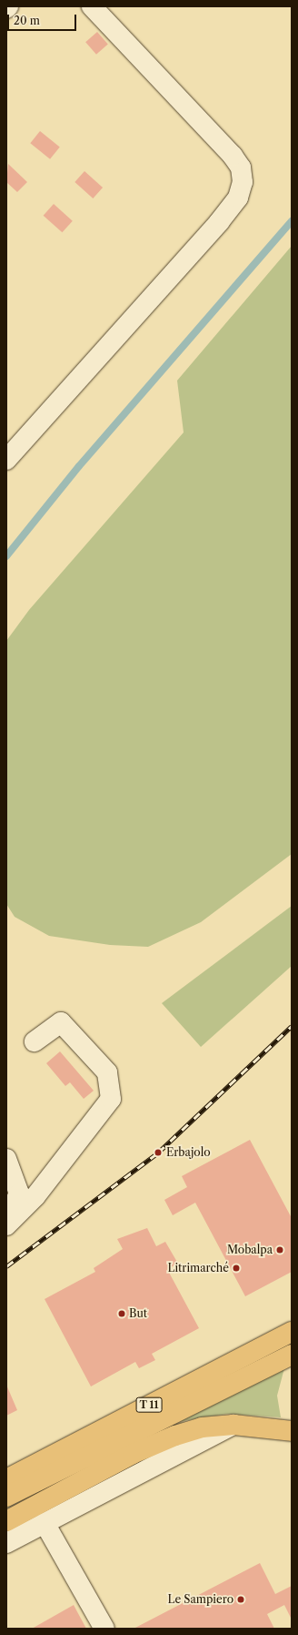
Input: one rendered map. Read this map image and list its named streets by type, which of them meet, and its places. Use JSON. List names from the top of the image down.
{
  "streets": {
    "main road": ["T 11"]
  },
  "places": [
    "Erbajolo",
    "Mobalpa",
    "Litrimarché",
    "But",
    "Le Sampiero"
  ],
  "scale_bar": "20 m"
}
